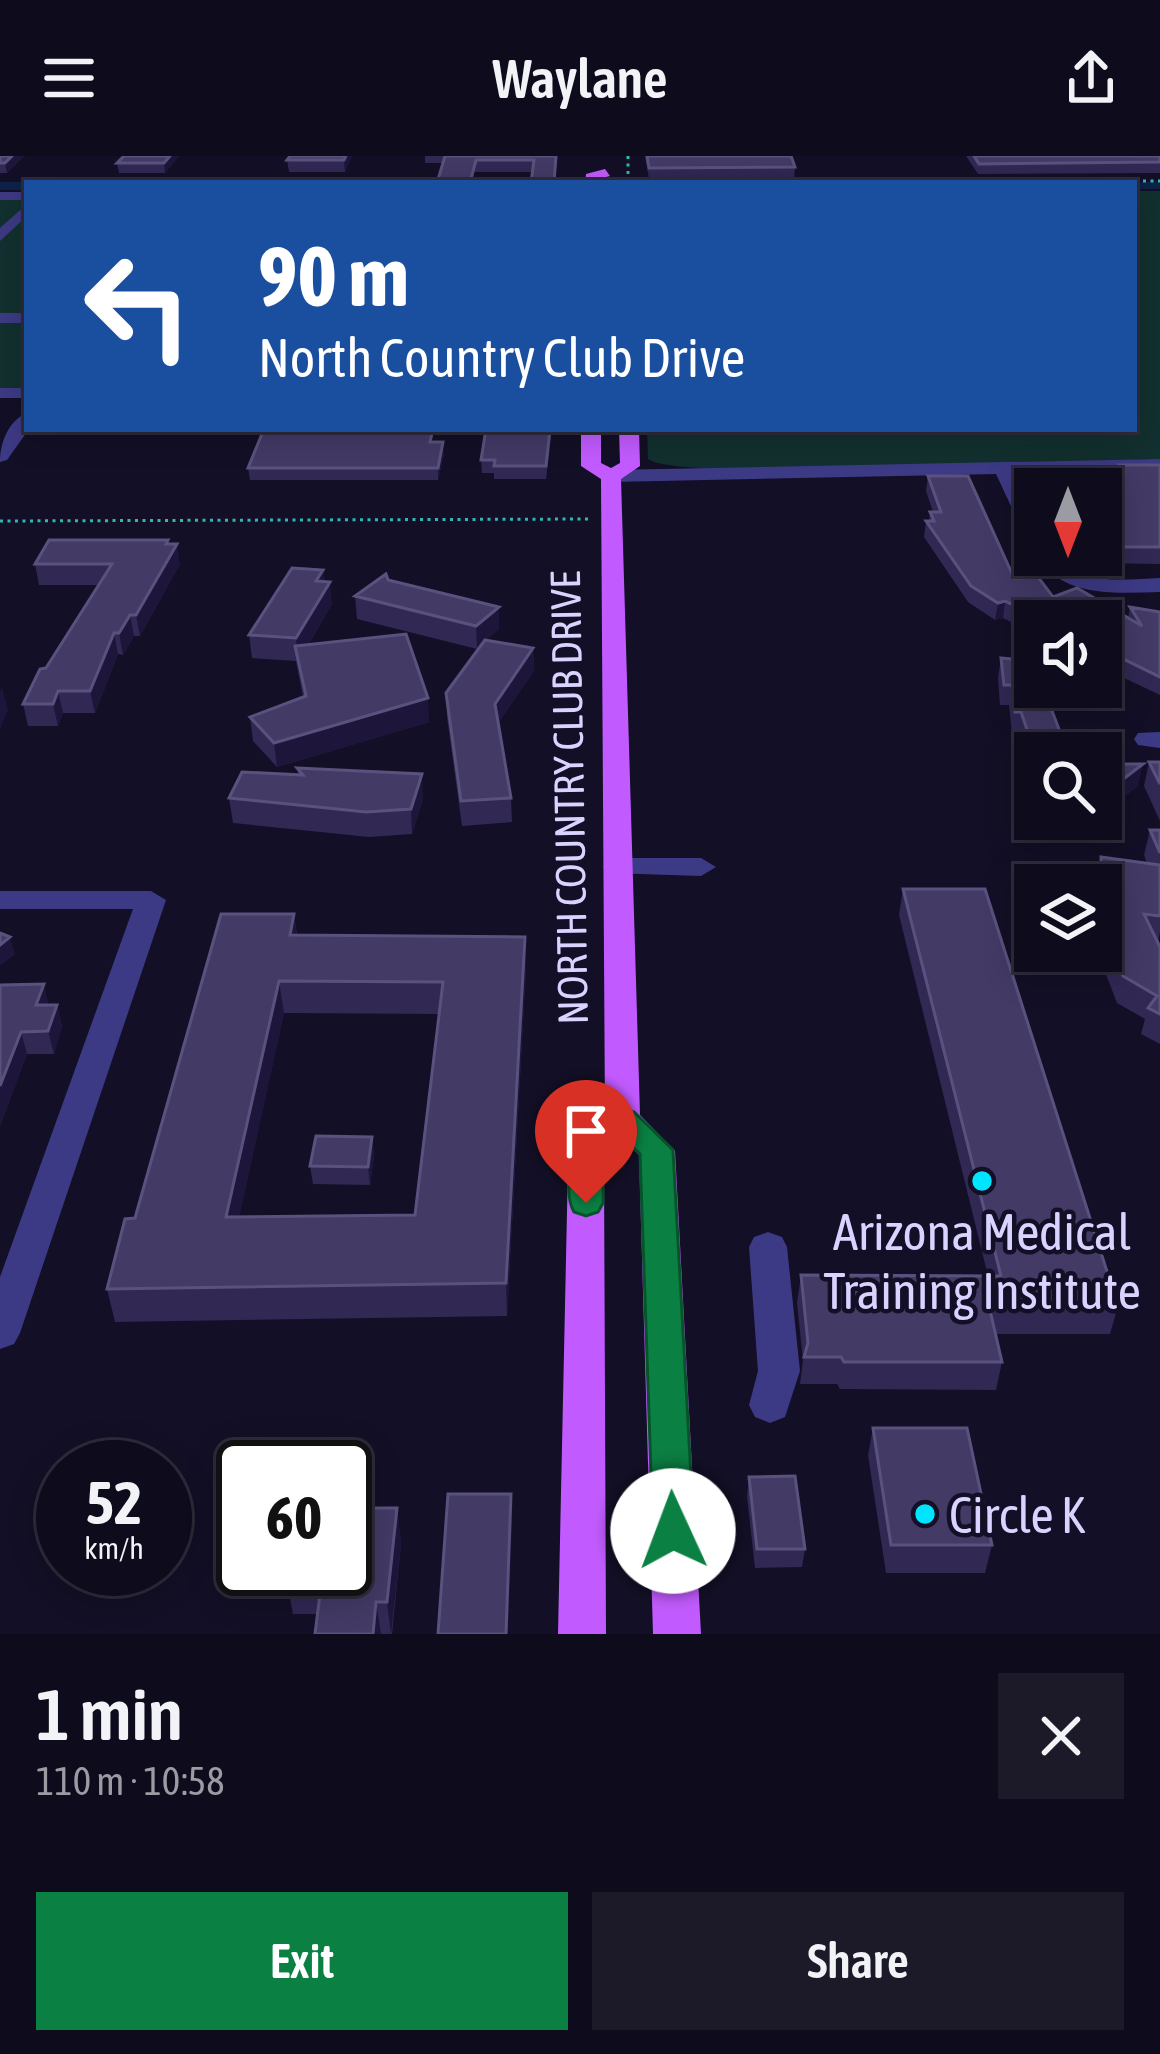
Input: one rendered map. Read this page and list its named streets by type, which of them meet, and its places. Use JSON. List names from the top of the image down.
{
  "streets": {
    "main road": ["NORTH COUNTRY CLUB DRIVE"]
  },
  "places": ["Arizona Medical Training Institute", "Circle K"],
  "north": "bottom",
  "page": {
    "header": "Waylane",
    "turn": ["90 m", "North Country Club Drive"],
    "speed": "52 km/h",
    "limit": "60",
    "heading": ["1 min", "110 m · 10:58"],
    "buttons": ["Exit", "Share"]
  }
}
